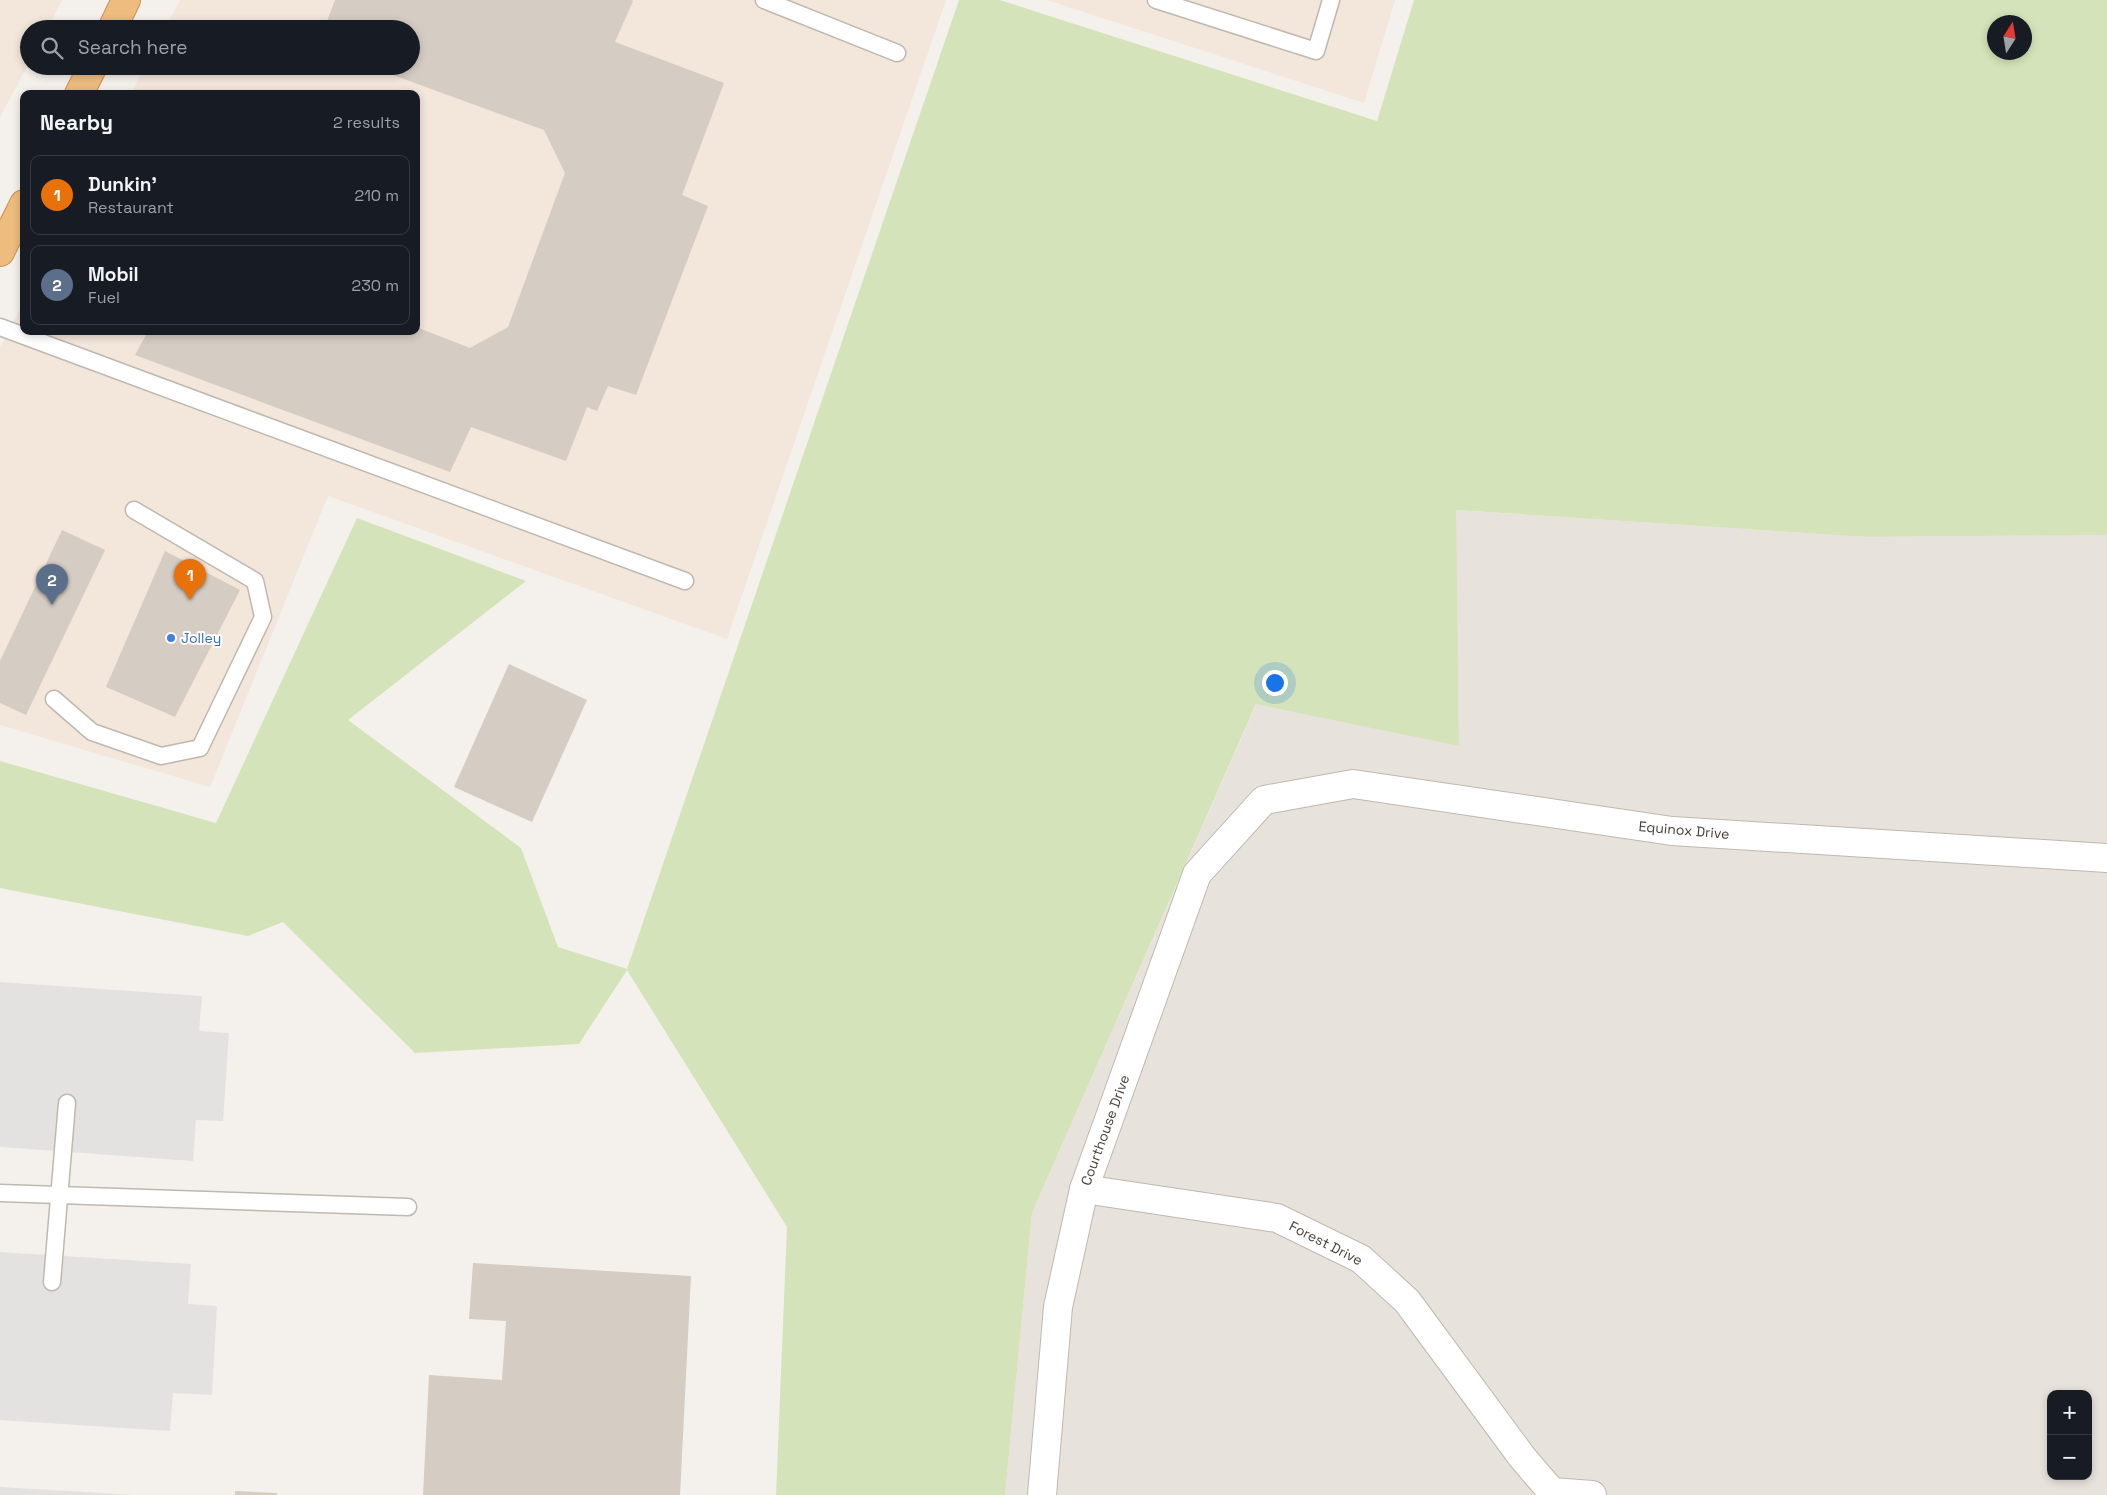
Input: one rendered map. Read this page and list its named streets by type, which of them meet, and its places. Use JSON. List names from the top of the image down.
{
  "streets": {
    "street": ["Equinox Drive", "Courthouse Drive", "Forest Drive"]
  },
  "crossings": [
    ["Equinox Drive", "Courthouse Drive"],
    ["Courthouse Drive", "Forest Drive"]
  ],
  "places": ["Jolley"],
  "north": "top",
  "page": {
    "search": "Search here",
    "heading": ["Nearby", "2 results"],
    "list": [
      {
        "mark": "1",
        "name": "Dunkin'",
        "note": "Restaurant",
        "value": "210 m"
      },
      {
        "mark": "2",
        "name": "Mobil",
        "note": "Fuel",
        "value": "230 m"
      }
    ],
    "pins": ["1", "2"],
    "map_buttons": ["+", "−"]
  }
}
